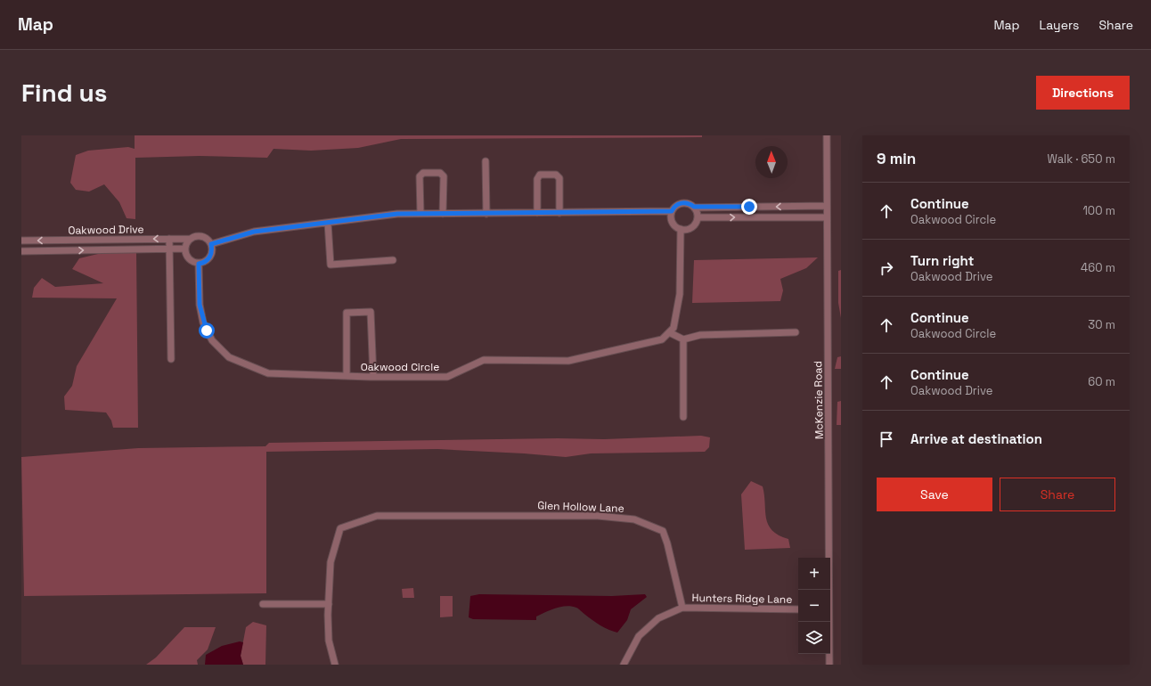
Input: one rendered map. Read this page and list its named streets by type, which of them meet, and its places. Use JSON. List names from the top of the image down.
{
  "streets": {
    "street": [
      "Oakwood Drive",
      "Oakwood Circle",
      "McKenzie Road",
      "Glen Hollow Lane",
      "Hunters Ridge Lane"
    ]
  },
  "crossings": [
    ["Oakwood Drive", "Oakwood Circle"],
    ["Glen Hollow Lane", "Hunters Ridge Lane"]
  ],
  "north": "top",
  "page": {
    "header": "Map",
    "nav": ["Map", "Layers", "Share"],
    "buttons": [
      "Directions",
      ["Save", "Share"]
    ],
    "title": "Find us",
    "heading": ["9 min", "Walk · 650 m"],
    "list": [
      ["Continue", "Oakwood Circle", "100 m"],
      ["Turn right", "Oakwood Drive", "460 m"],
      ["Continue", "Oakwood Circle", "30 m"],
      ["Continue", "Oakwood Drive", "60 m"],
      "Arrive at destination"
    ],
    "map_buttons": ["+", "−"]
  }
}
